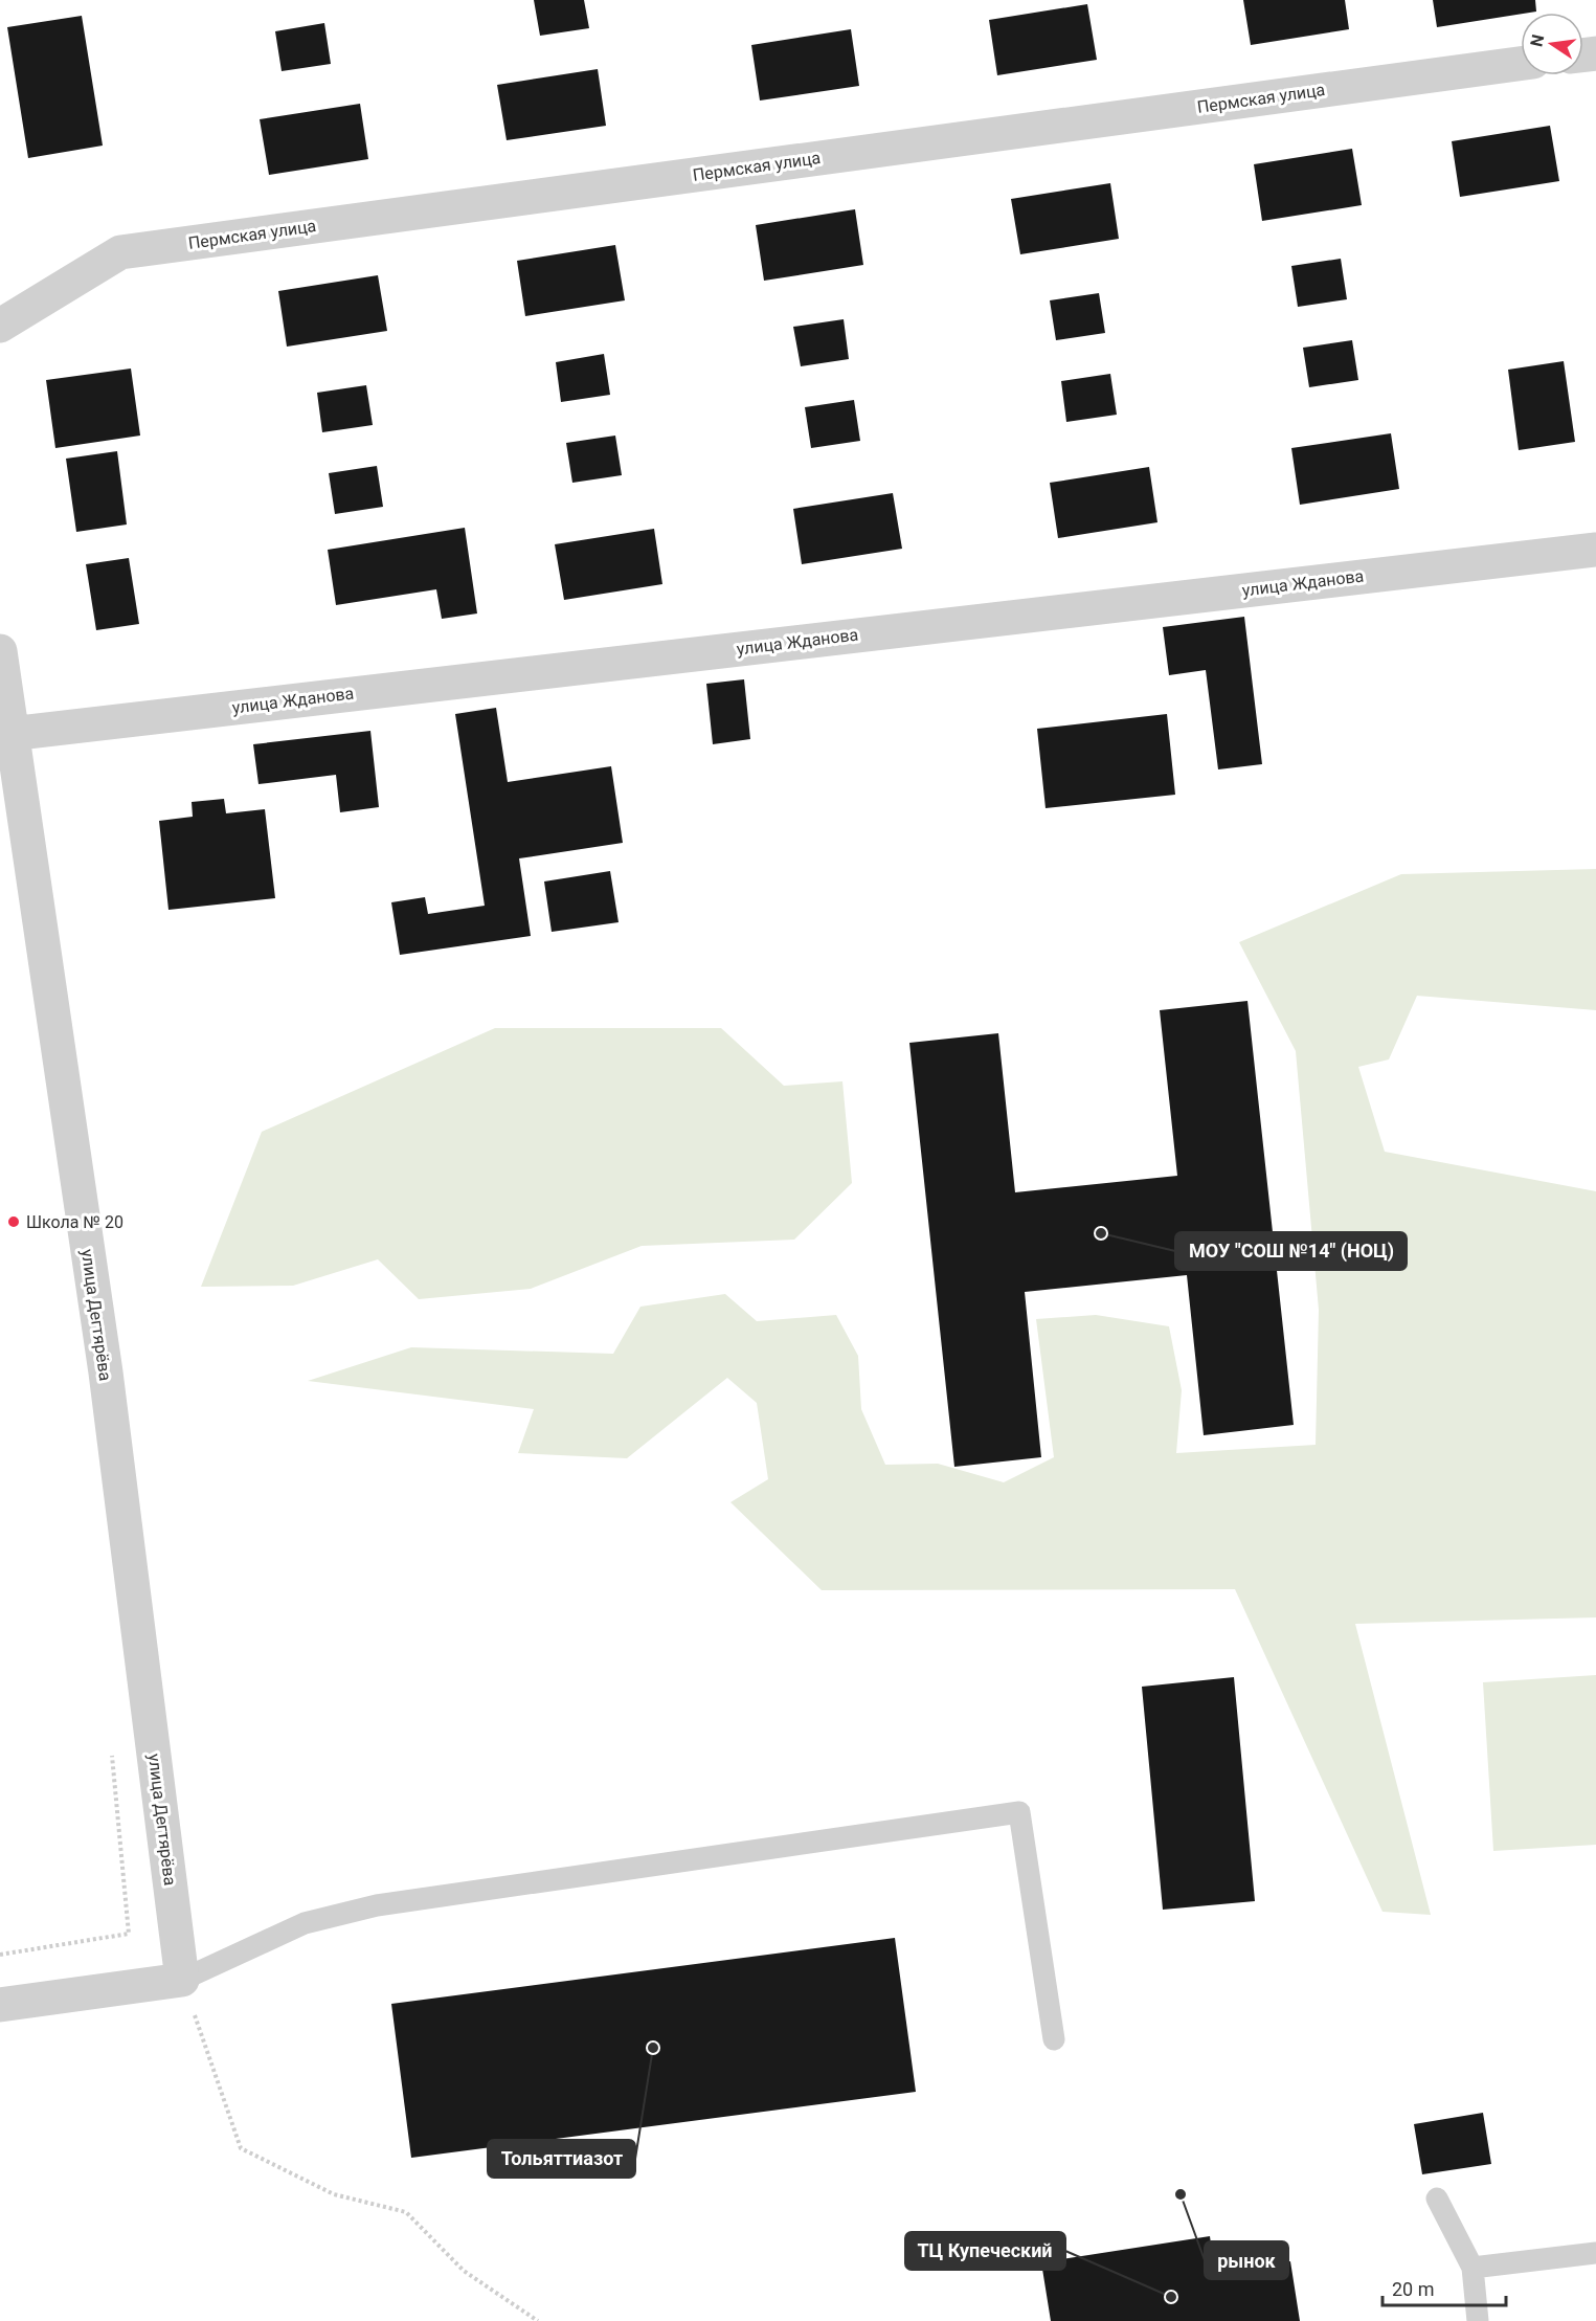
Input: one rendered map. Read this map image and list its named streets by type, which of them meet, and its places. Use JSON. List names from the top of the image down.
{
  "streets": {
    "street": ["Пермская улица", "улица Жданова", "улица Дегтярёва"]
  },
  "crossings": [
    ["улица Жданова", "улица Дегтярёва"]
  ],
  "places": [
    "Школа № 20",
    "МОУ \"СОШ №14\" (НОЦ)",
    "Тольяттиазот",
    "рынок",
    "ТЦ Купеческий"
  ],
  "scale_bar": "20 m",
  "north": "left"
}
